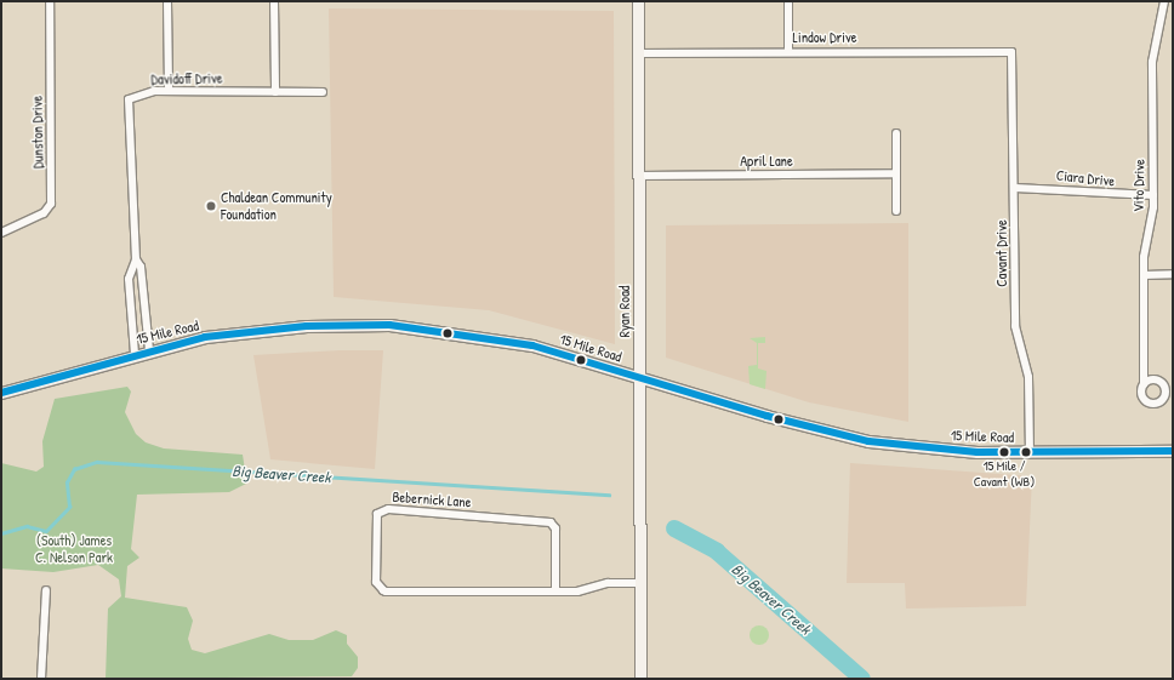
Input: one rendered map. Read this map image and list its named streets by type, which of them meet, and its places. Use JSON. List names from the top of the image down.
{
  "streets": {
    "main road": ["Ryan Road", "15 Mile Road"],
    "street": [
      "Lindow Drive",
      "Davidoff Drive",
      "Dunston Drive",
      "April Lane",
      "Ciara Drive",
      "Vito Drive",
      "Cavant Drive",
      "Bebernick Lane"
    ]
  },
  "crossings": [
    ["Lindow Drive", "Cavant Drive"],
    ["Lindow Drive", "Ryan Road"],
    ["Davidoff Drive", "15 Mile Road"],
    ["April Lane", "Ryan Road"],
    ["Ciara Drive", "Vito Drive"],
    ["Ciara Drive", "Cavant Drive"],
    ["Cavant Drive", "15 Mile Road"],
    ["Ryan Road", "15 Mile Road"],
    ["Ryan Road", "Bebernick Lane"]
  ],
  "water": ["Big Beaver Creek"],
  "parks": ["(South) James C. Nelson Park"],
  "places": ["Chaldean Community Foundation", "15 Mile / Cavant (WB)"]
}
